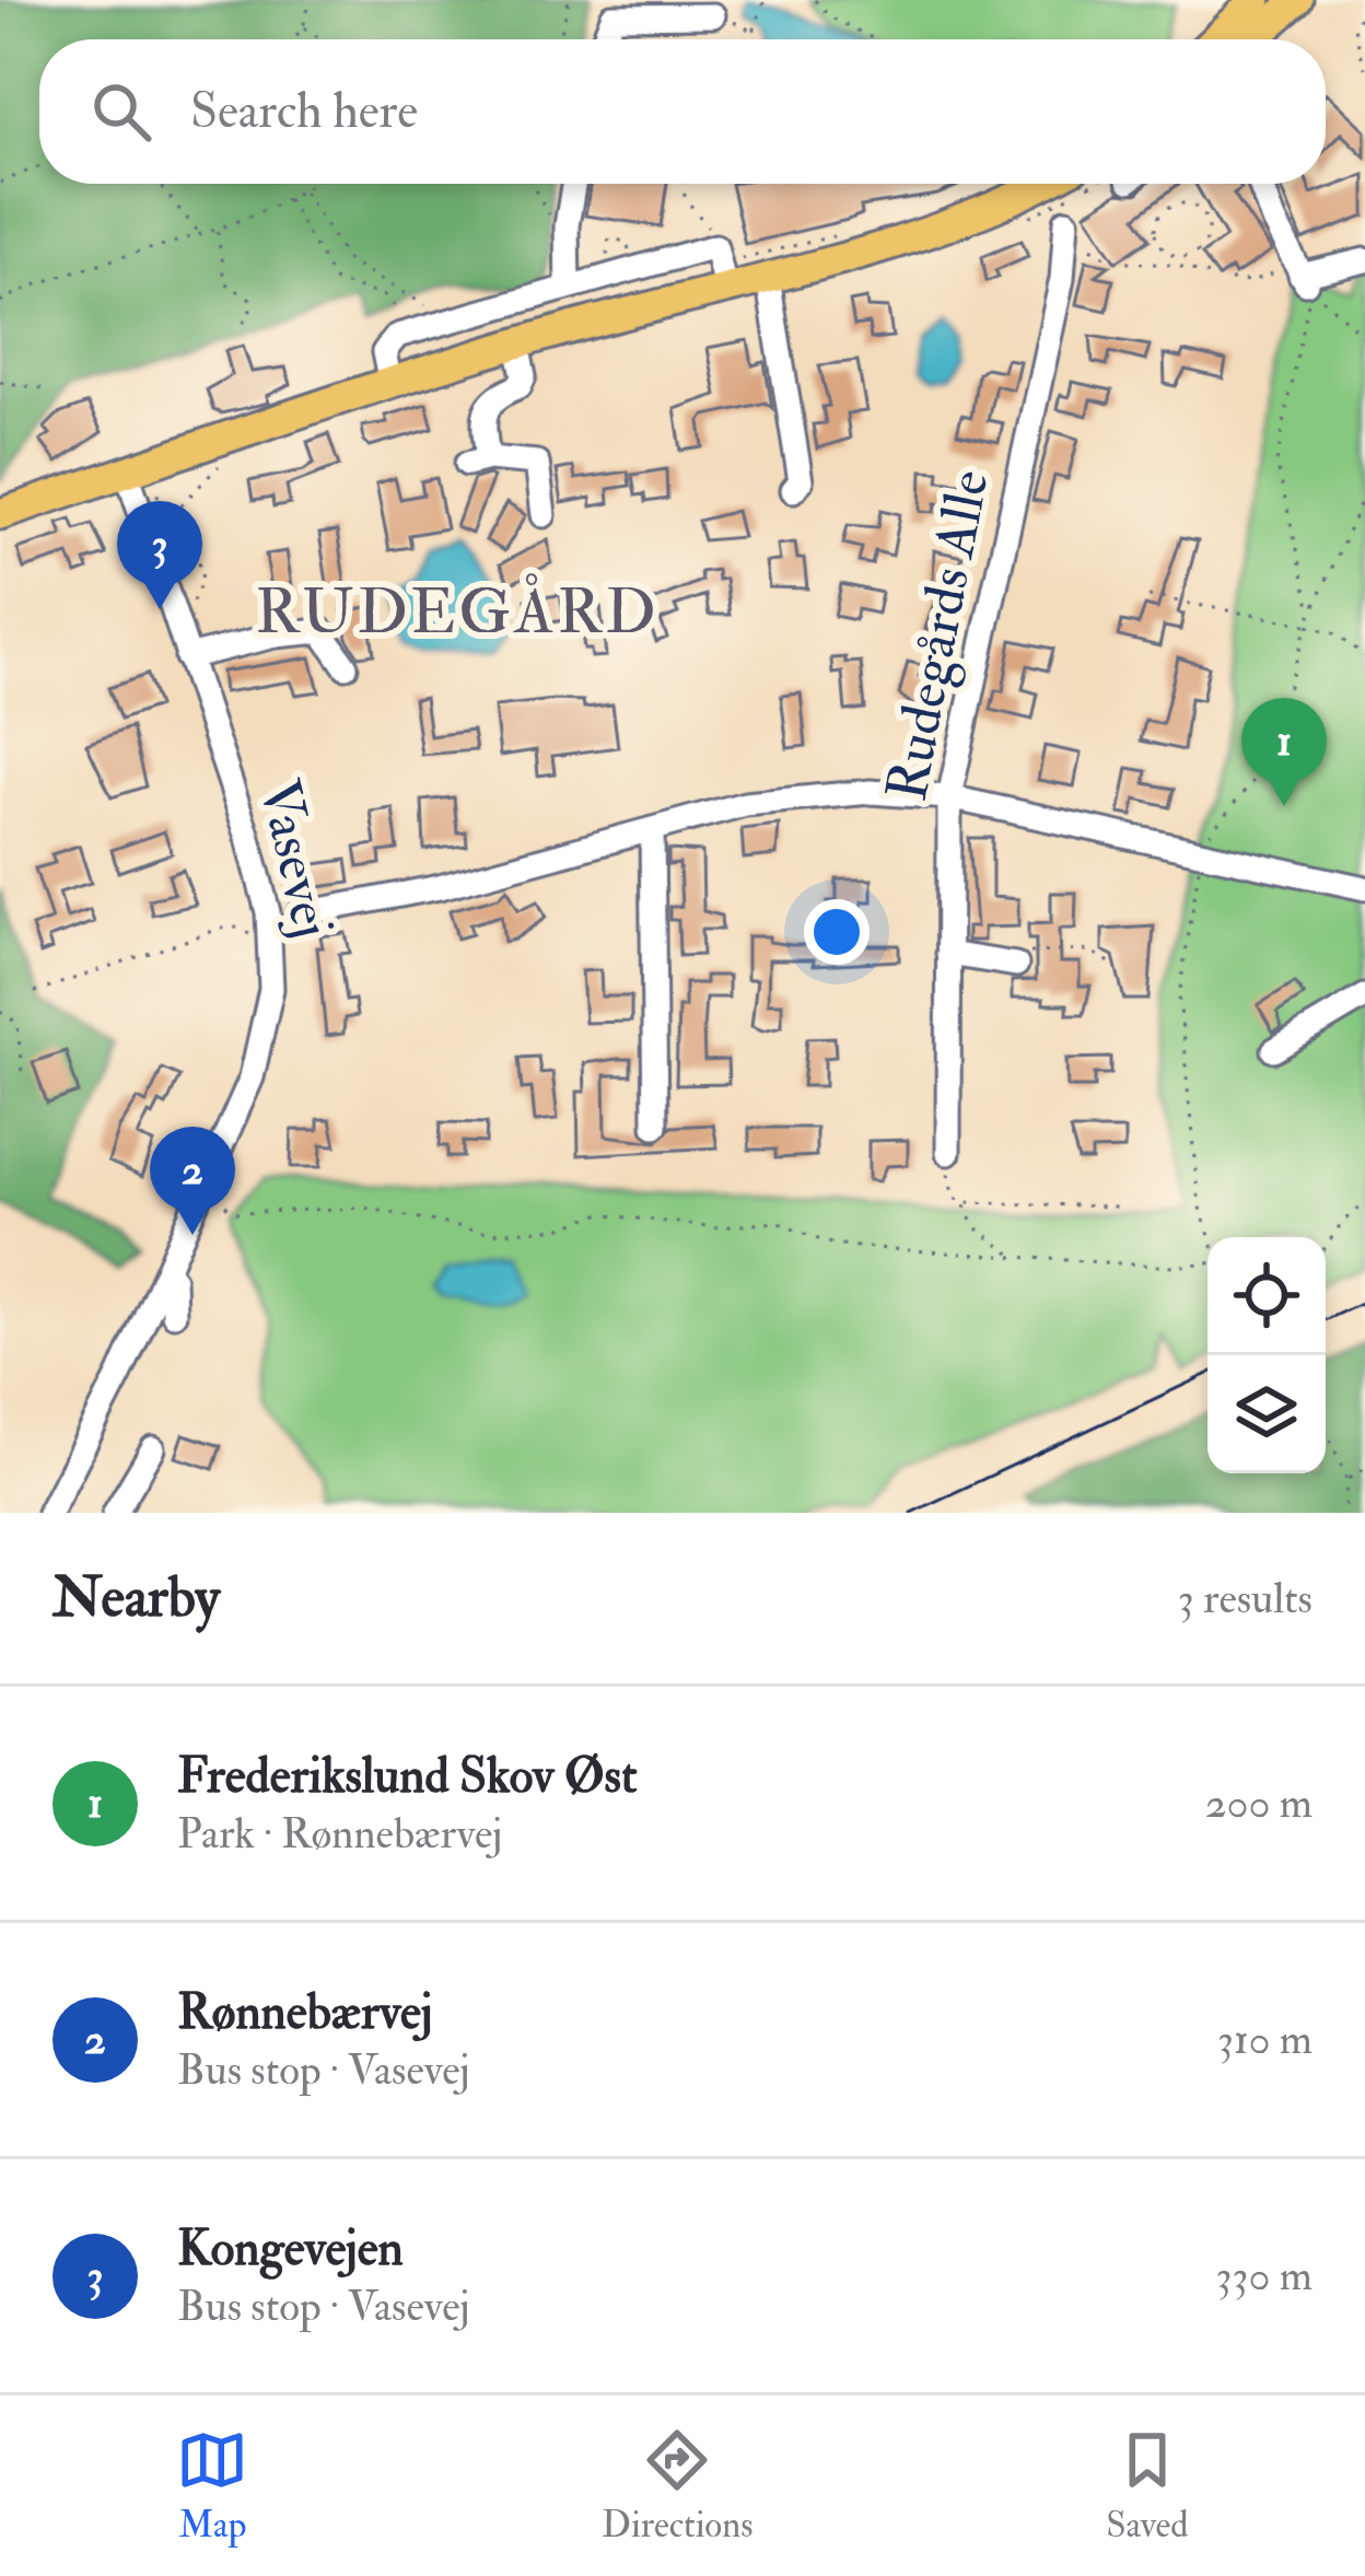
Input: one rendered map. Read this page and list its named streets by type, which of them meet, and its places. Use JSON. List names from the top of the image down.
{
  "streets": {
    "street": ["Rudegårds Alle", "Vasevej"]
  },
  "districts": ["RUDEGÅRD"],
  "page": {
    "search": "Search here",
    "pins": ["3", "1", "2"],
    "heading": ["Nearby", "3 results"],
    "list": [
      {
        "mark": "1",
        "name": "Frederikslund Skov Øst",
        "note": "Park · Rønnebærvej",
        "value": "200 m"
      },
      {
        "mark": "2",
        "name": "Rønnebærvej",
        "note": "Bus stop · Vasevej",
        "value": "310 m"
      },
      {
        "mark": "3",
        "name": "Kongevejen",
        "note": "Bus stop · Vasevej",
        "value": "330 m"
      }
    ],
    "nav": ["Map", "Directions", "Saved"]
  }
}
